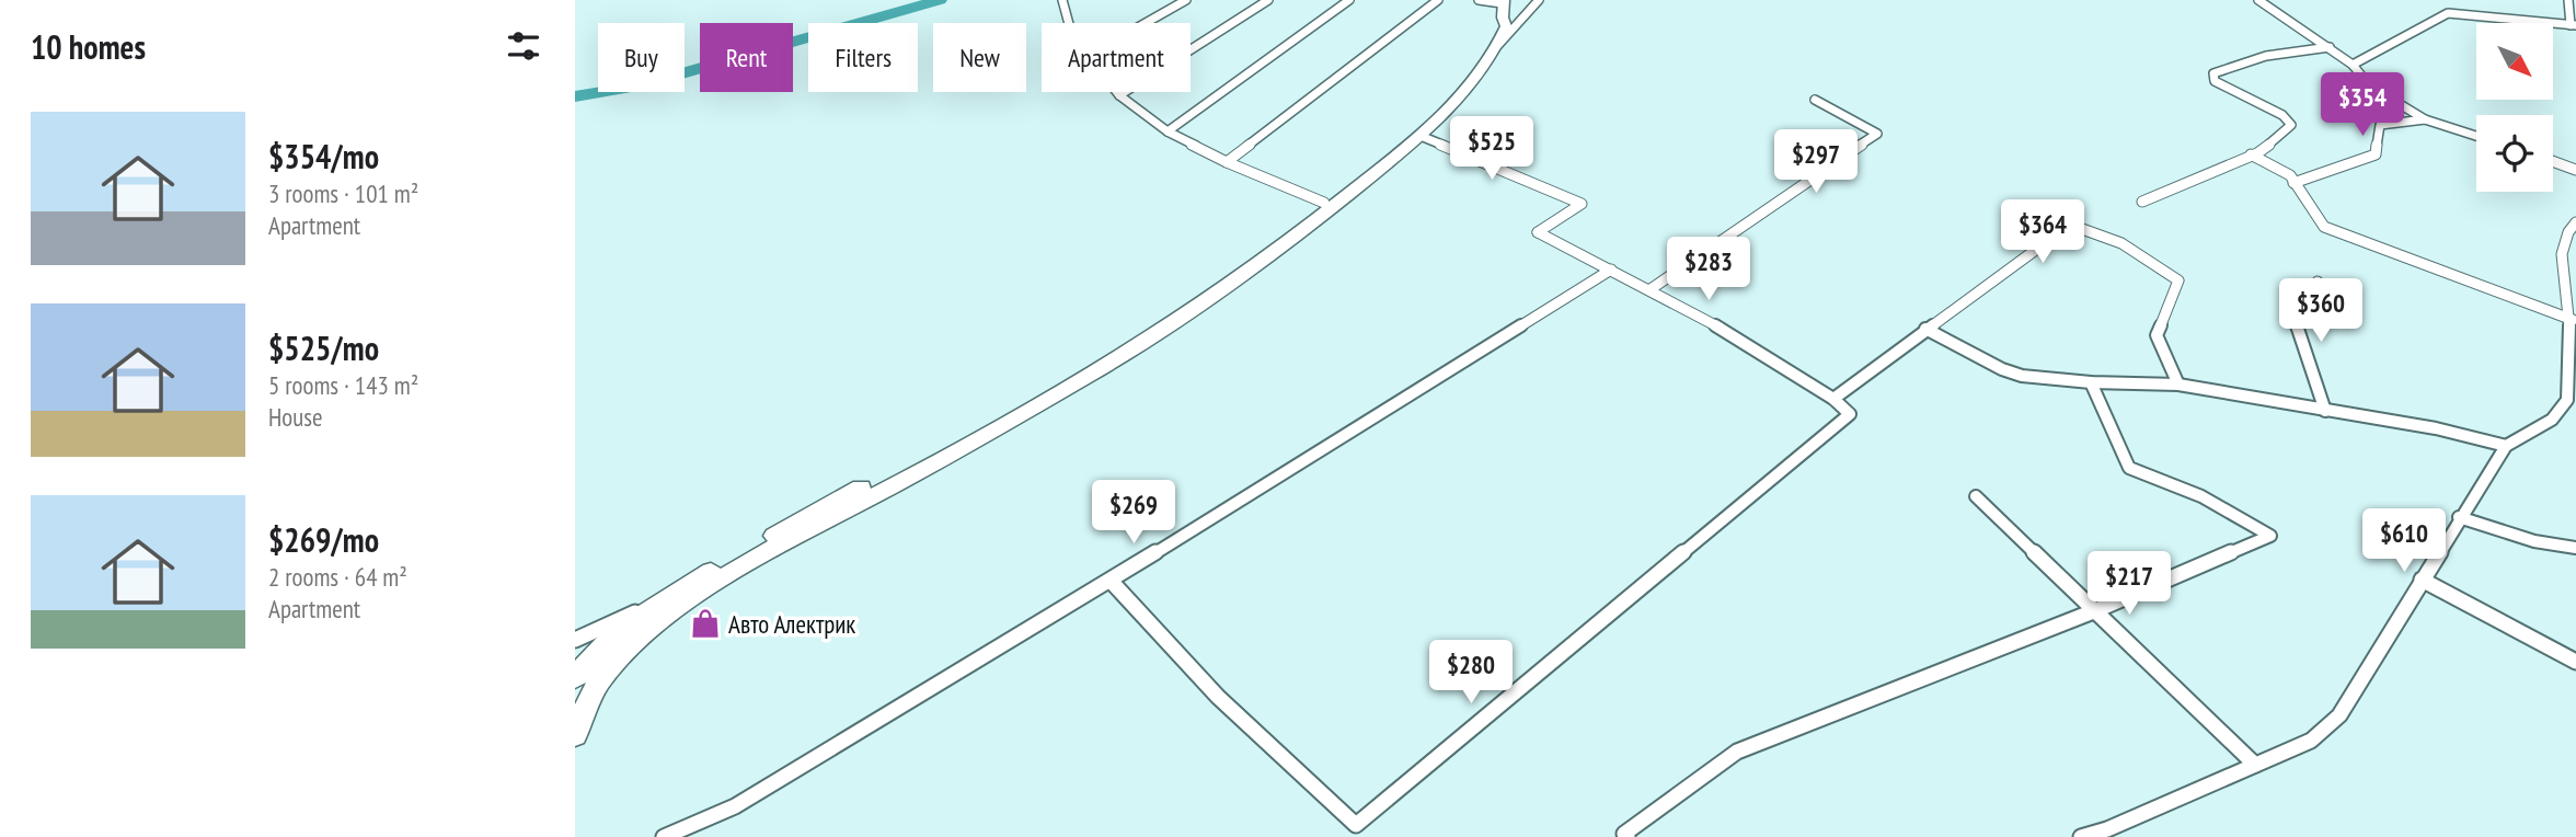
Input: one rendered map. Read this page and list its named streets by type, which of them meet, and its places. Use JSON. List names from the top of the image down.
{
  "places": {
    "shop": ["Авто Алектрик"]
  },
  "north": "bottom right",
  "page": {
    "heading": "10 homes",
    "chip": [
      "Buy",
      "Rent",
      "Filters",
      "New",
      "Apartment"
    ],
    "price": [
      "$354",
      "$525",
      "$297",
      "$364",
      "$283",
      "$360",
      "$269",
      "$610",
      "$217",
      "$280"
    ],
    "list": [
      {
        "name": "$354/mo",
        "note": "3 rooms · 101 m² · Apartment"
      },
      {
        "name": "$525/mo",
        "note": "5 rooms · 143 m² · House"
      },
      {
        "name": "$269/mo",
        "note": "2 rooms · 64 m² · Apartment"
      }
    ]
  }
}
